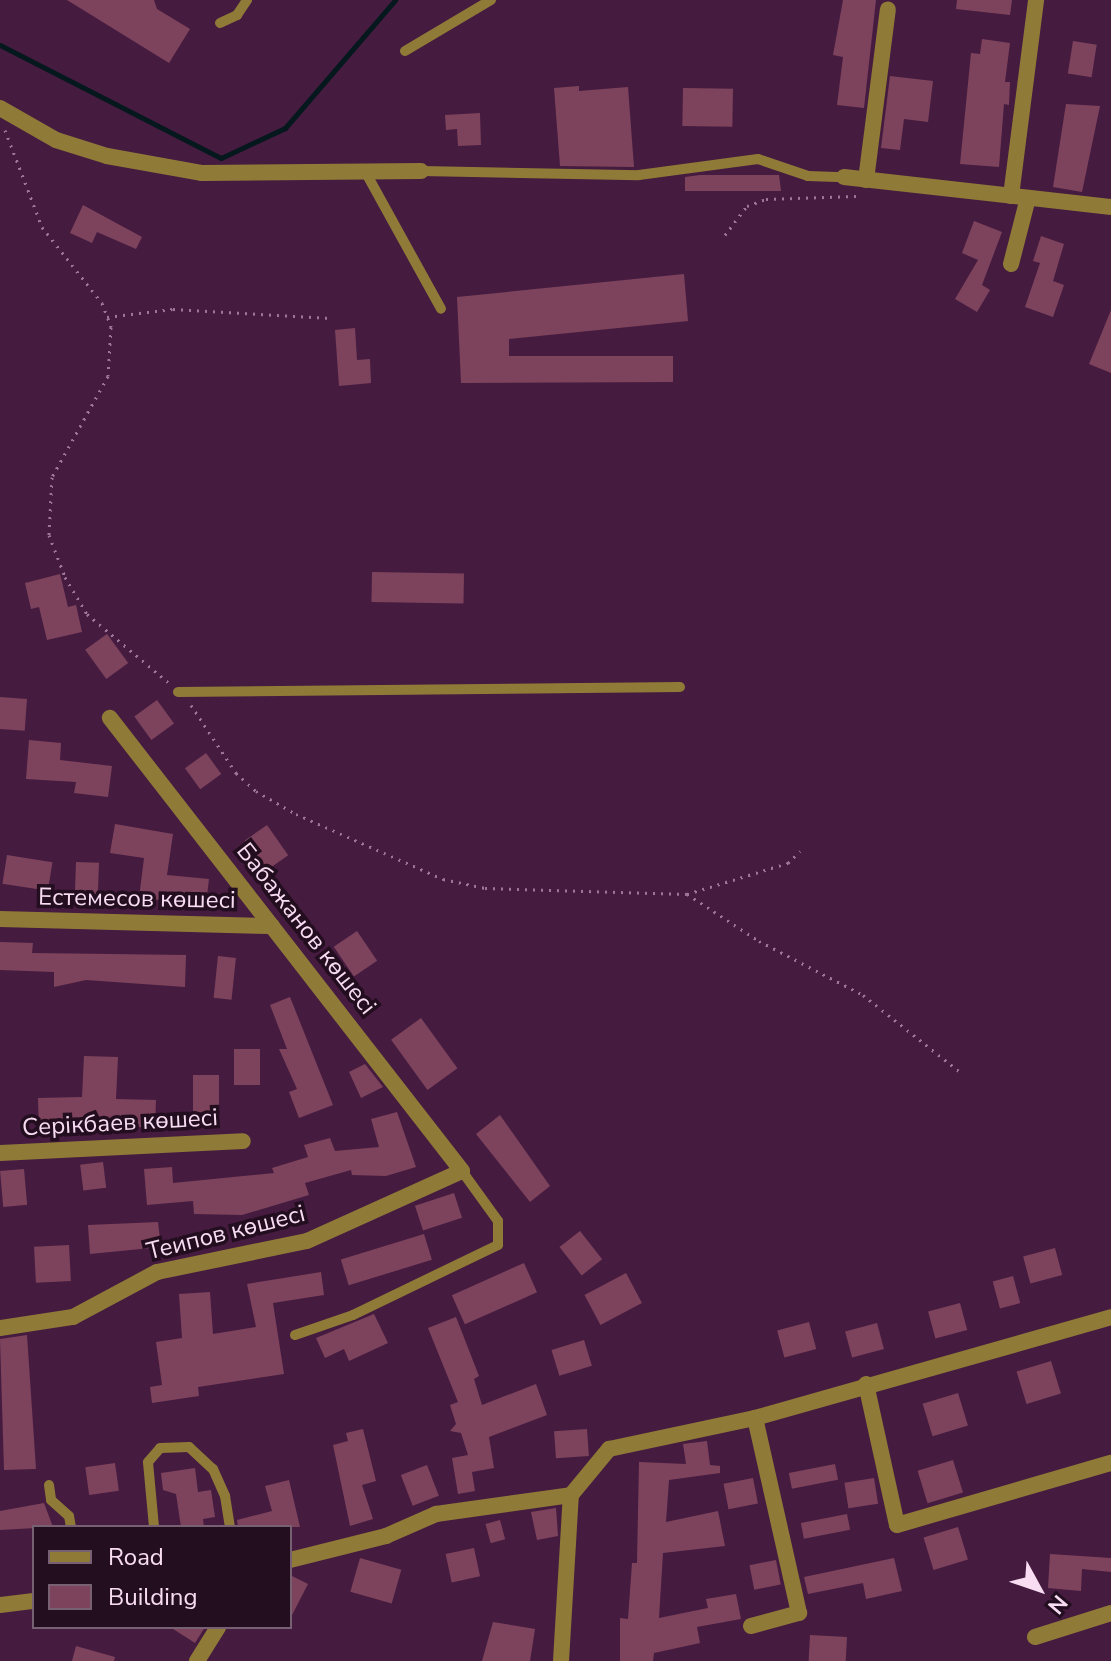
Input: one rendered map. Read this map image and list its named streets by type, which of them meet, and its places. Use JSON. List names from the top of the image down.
{
  "streets": {
    "street": [
      "Естемесов көшесі",
      "Бабажанов көшесі",
      "Серікбаев көшесі",
      "Теипов көшесі"
    ]
  },
  "crossings": [
    ["Естемесов көшесі", "Бабажанов көшесі"],
    ["Бабажанов көшесі", "Теипов көшесі"]
  ],
  "legend": ["Road", "Building"],
  "north": "bottom right"
}
